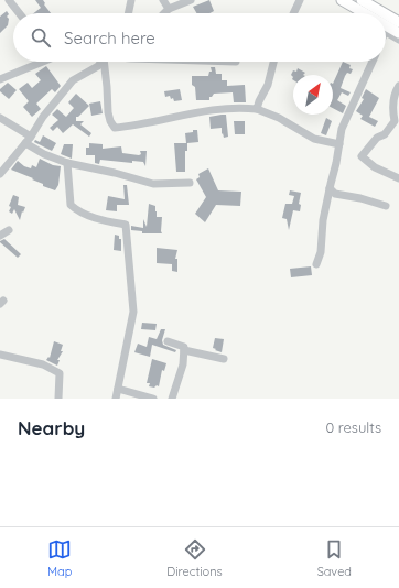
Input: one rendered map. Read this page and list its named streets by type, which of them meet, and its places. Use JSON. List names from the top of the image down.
{
  "north": "top right",
  "page": {
    "search": "Search here",
    "heading": ["Nearby", "0 results"],
    "nav": ["Map", "Directions", "Saved"]
  }
}
